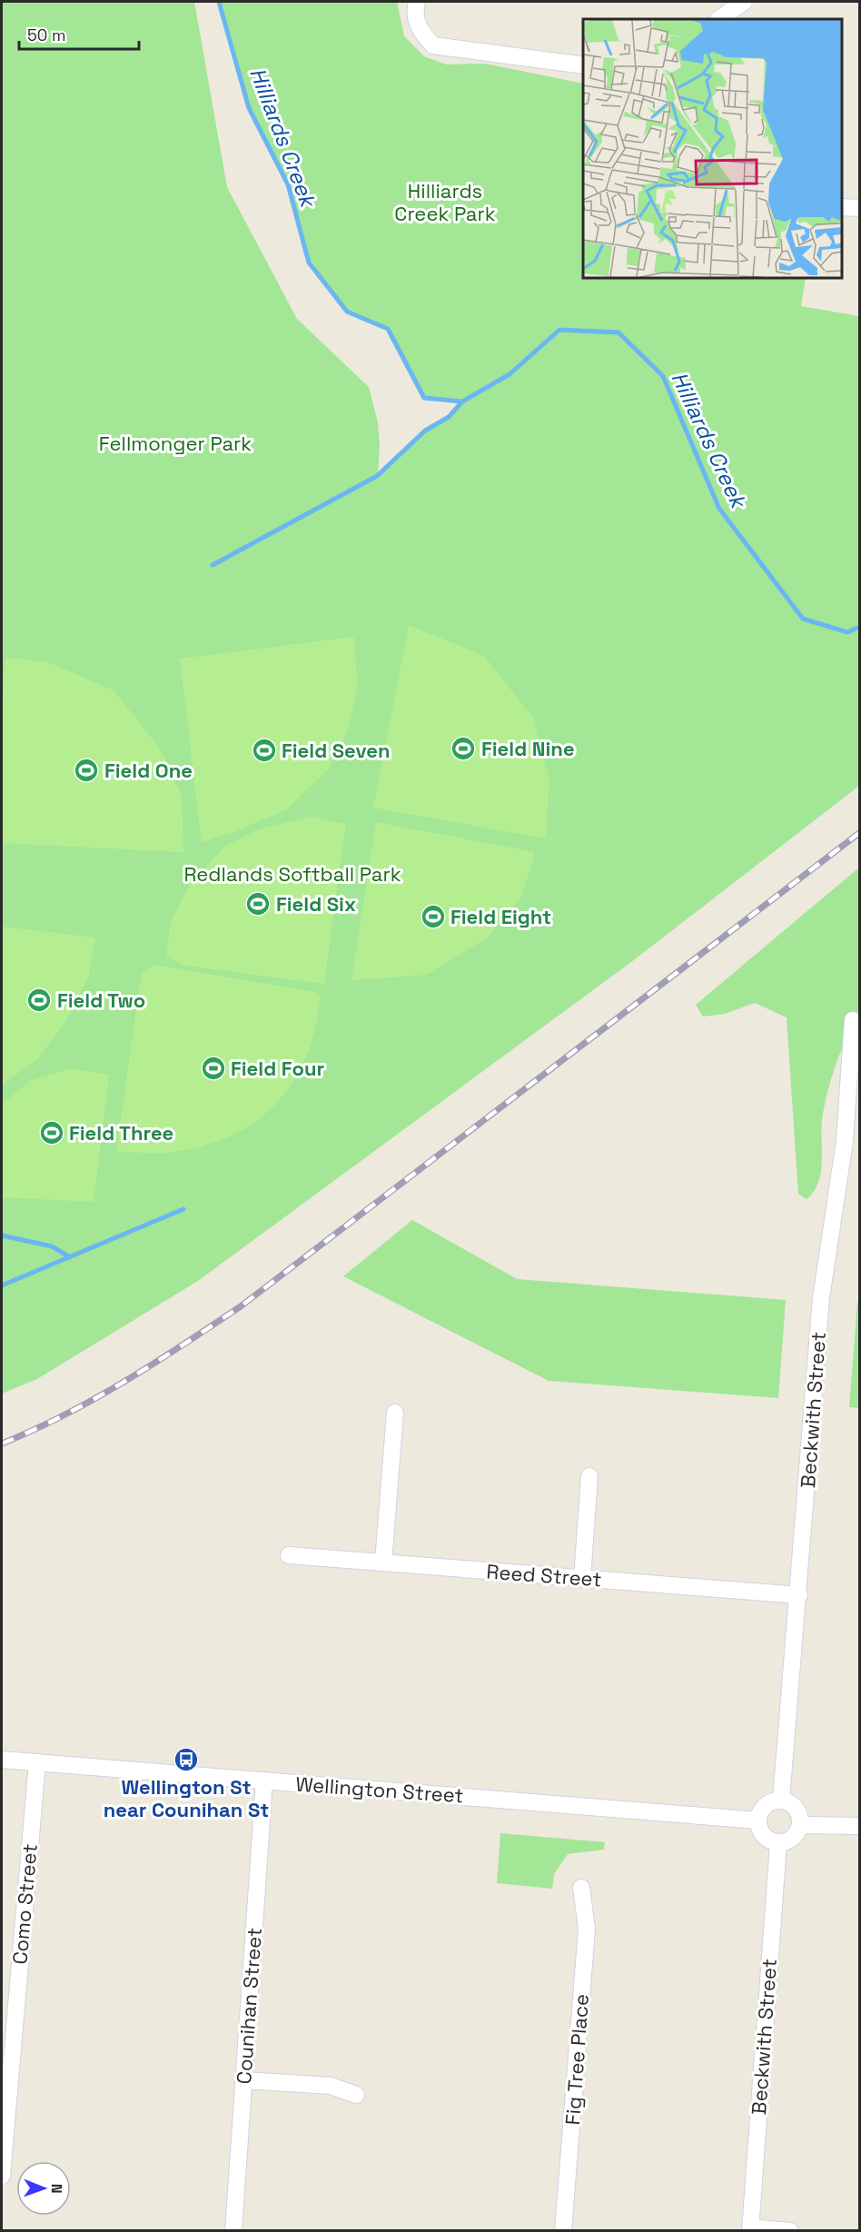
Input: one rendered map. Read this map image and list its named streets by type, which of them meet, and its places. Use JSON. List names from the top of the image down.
{
  "streets": {
    "street": [
      "Beckwith Street",
      "Reed Street",
      "Wellington Street",
      "Como Street",
      "Counihan Street",
      "Fig Tree Place"
    ]
  },
  "crossings": [
    ["Beckwith Street", "Reed Street"],
    ["Beckwith Street", "Wellington Street"],
    ["Wellington Street", "Como Street"],
    ["Wellington Street", "Counihan Street"]
  ],
  "water": ["Hilliards Creek"],
  "parks": ["Hilliards Creek Park", "Fellmonger Park", "Redlands Softball Park"],
  "places": {
    "sports": [
      "Field Nine",
      "Field Seven",
      "Field One",
      "Field Six",
      "Field Eight",
      "Field Two",
      "Field Four",
      "Field Three"
    ],
    "bus stop": ["Wellington St near Counihan St"]
  },
  "scale_bar": "50 m",
  "north": "right"
}
